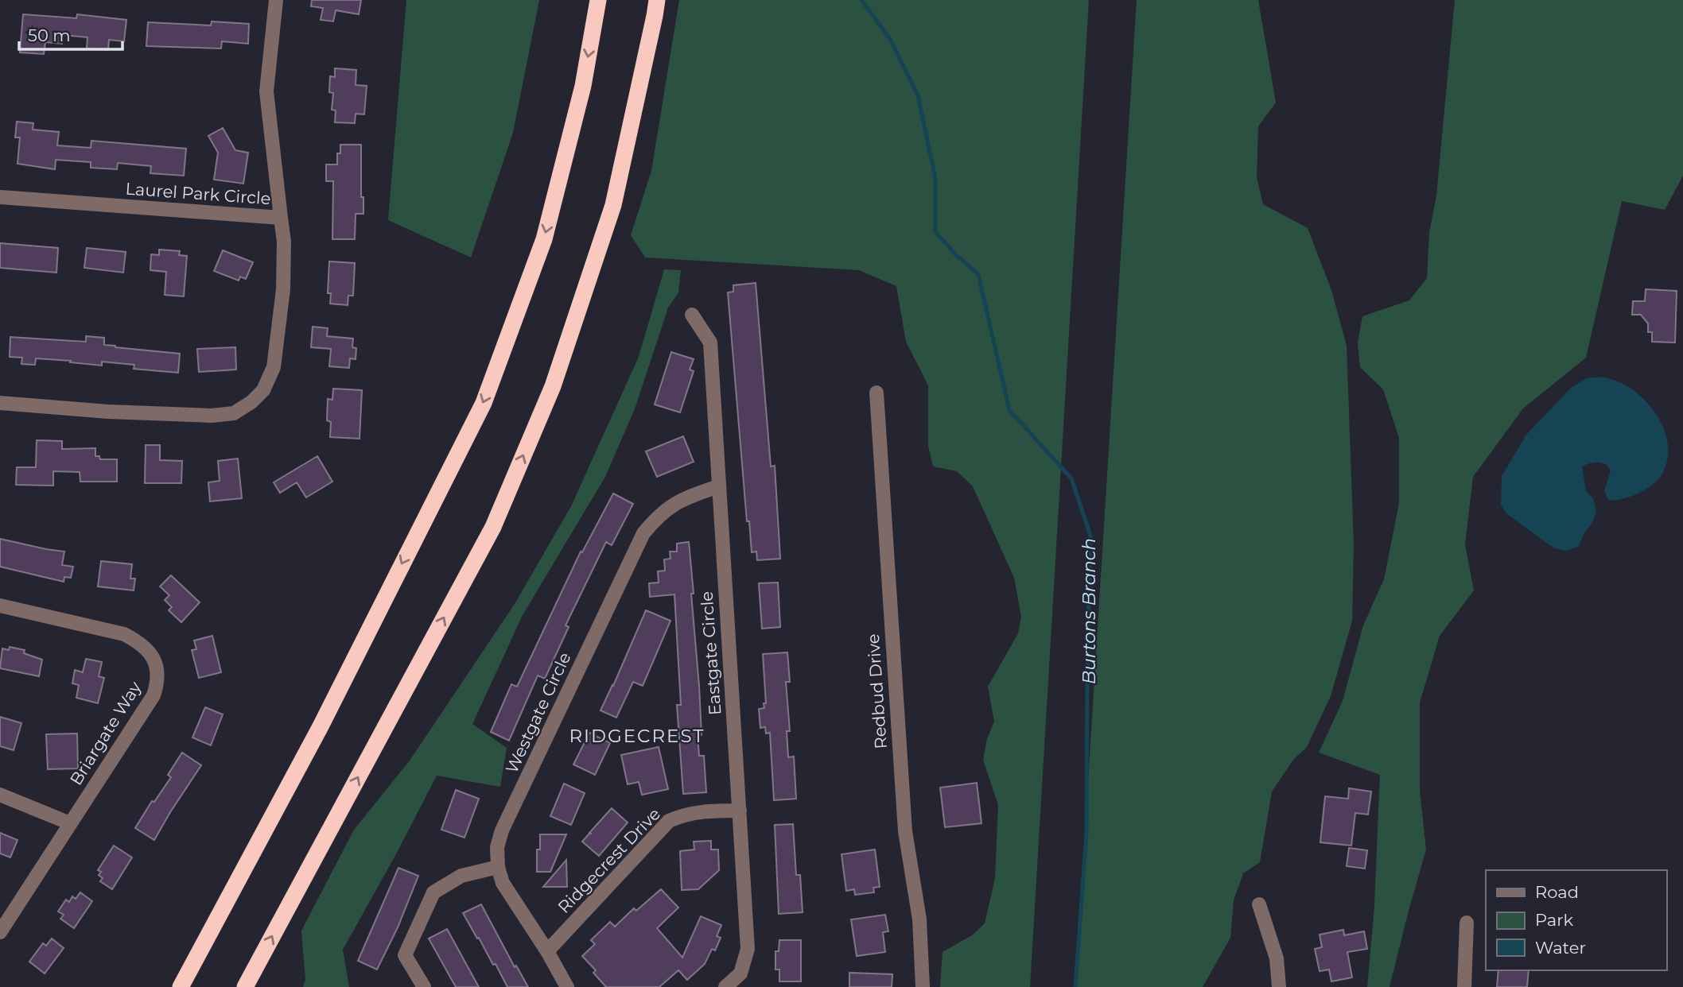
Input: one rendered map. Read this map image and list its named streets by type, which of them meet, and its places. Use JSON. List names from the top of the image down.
{
  "streets": {
    "street": [
      "Laurel Park Circle",
      "Eastgate Circle",
      "Redbud Drive",
      "Westgate Circle",
      "Briargate Way",
      "Ridgecrest Drive"
    ]
  },
  "crossings": [
    ["Eastgate Circle", "Westgate Circle"],
    ["Eastgate Circle", "Ridgecrest Drive"],
    ["Westgate Circle", "Ridgecrest Drive"]
  ],
  "districts": ["RIDGECREST"],
  "water": ["Burtons Branch"],
  "legend": ["Road", "Park", "Water"],
  "scale_bar": "50 m"
}
